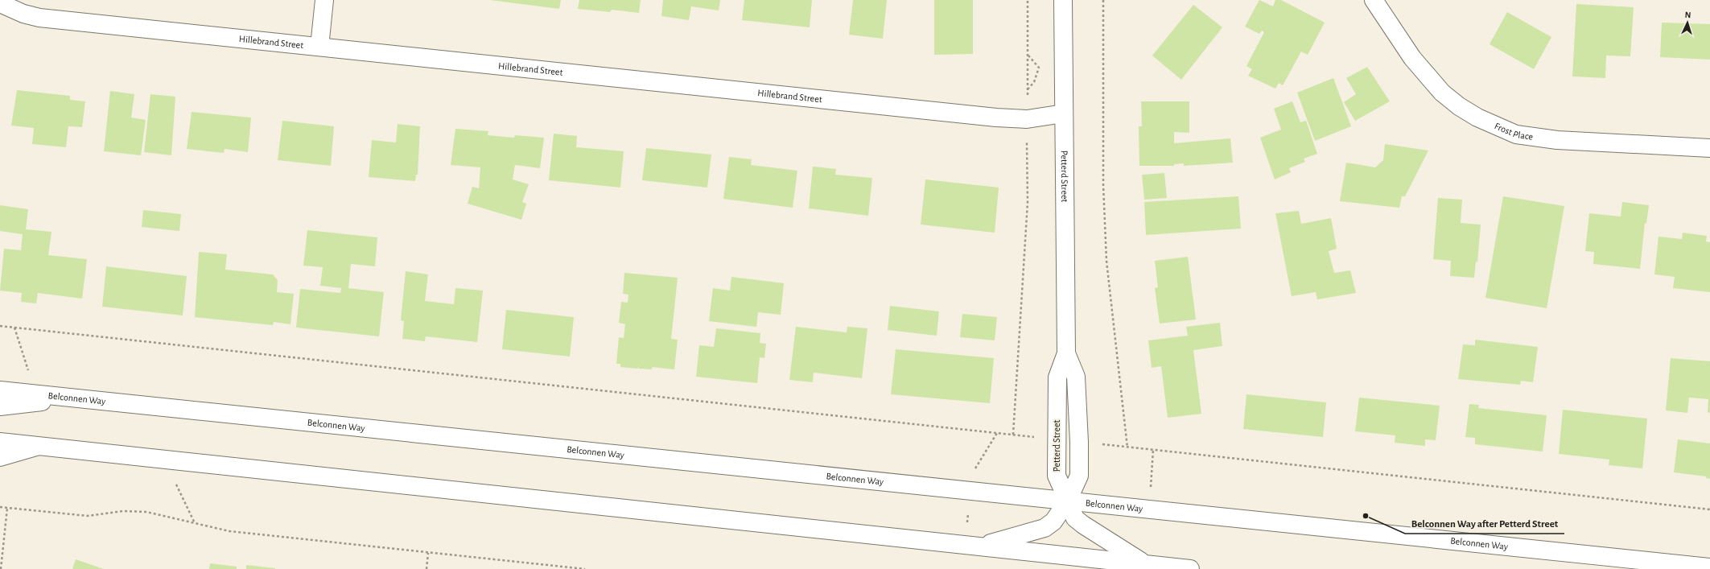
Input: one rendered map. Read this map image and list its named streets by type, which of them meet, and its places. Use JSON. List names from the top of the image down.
{
  "streets": {
    "main road": [
      "Hillebrand Street",
      "Frost Place",
      "Petterd Street",
      "Belconnen Way"
    ]
  },
  "crossings": [
    ["Hillebrand Street", "Petterd Street"],
    ["Petterd Street", "Belconnen Way"]
  ],
  "places": ["Belconnen Way after Petterd Street"],
  "north": "top"
}
